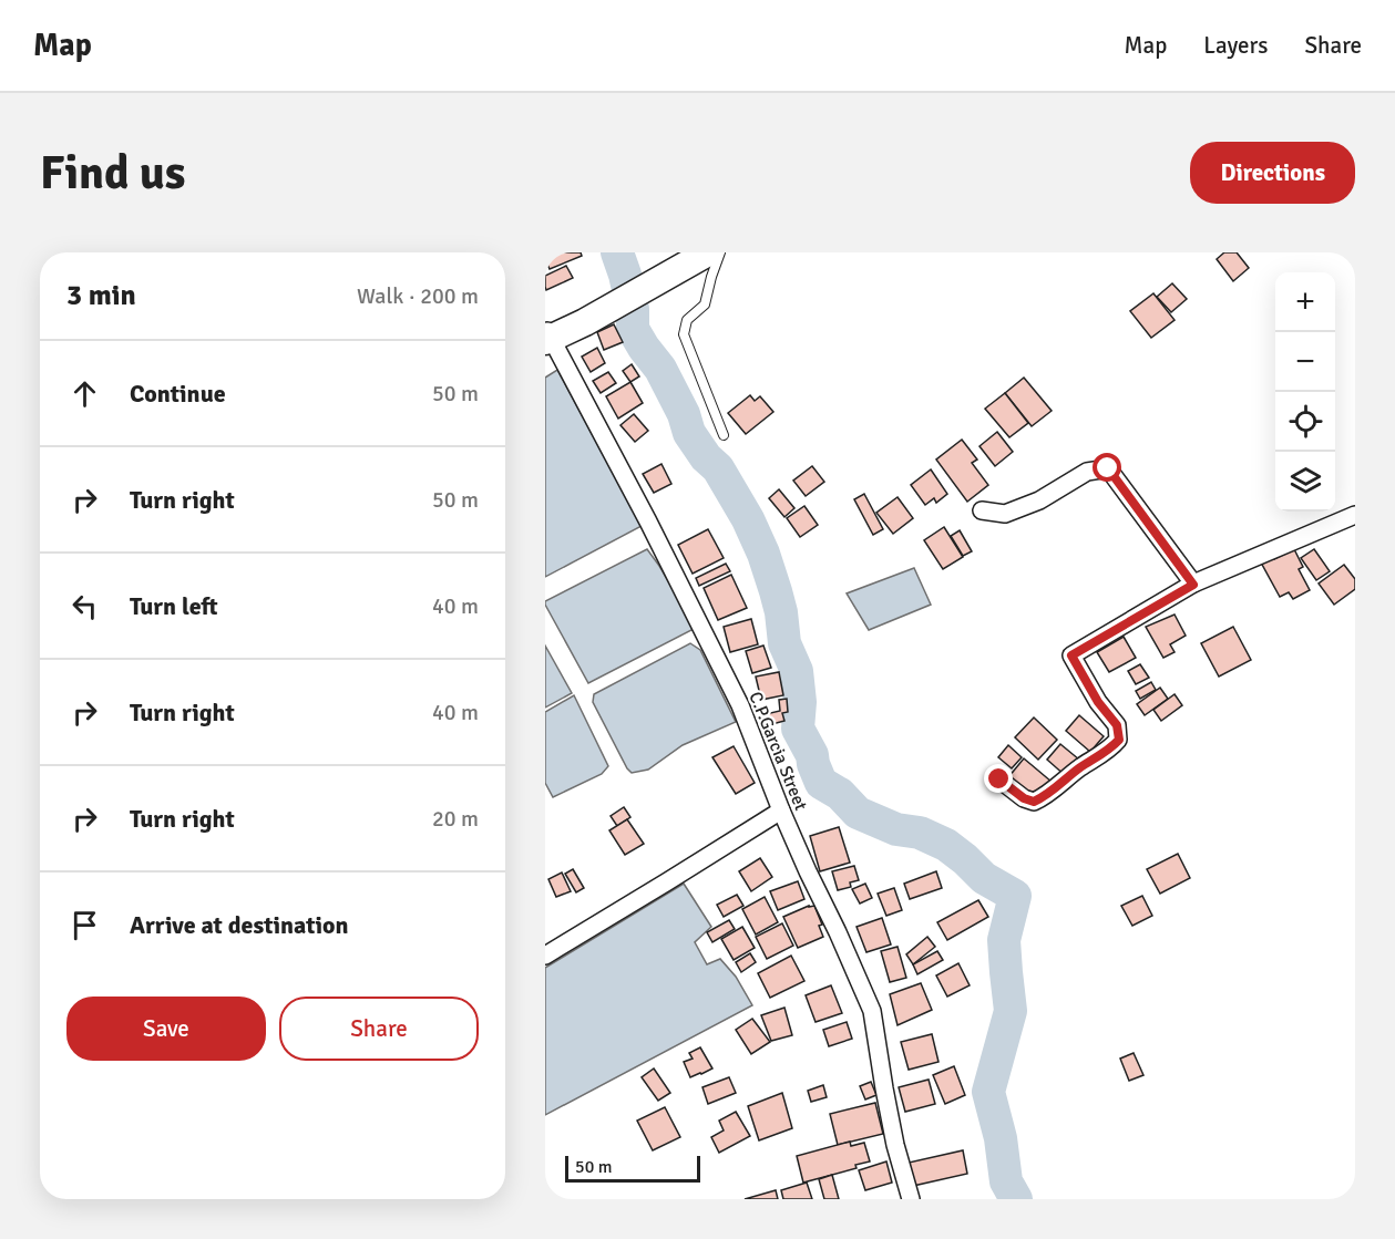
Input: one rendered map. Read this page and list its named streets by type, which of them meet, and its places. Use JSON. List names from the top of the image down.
{
  "streets": {
    "street": ["C.P.Garcia Street"]
  },
  "scale_bar": "50 m",
  "page": {
    "header": "Map",
    "nav": ["Map", "Layers", "Share"],
    "buttons": [
      "Directions",
      ["Save", "Share"]
    ],
    "title": "Find us",
    "heading": ["3 min", "Walk · 200 m"],
    "map_buttons": ["+", "−"],
    "list": [
      ["Continue", "50 m"],
      ["Turn right", "50 m"],
      ["Turn left", "40 m"],
      ["Turn right", "40 m"],
      ["Turn right", "20 m"],
      "Arrive at destination"
    ],
    "scale": "50 m"
  }
}
